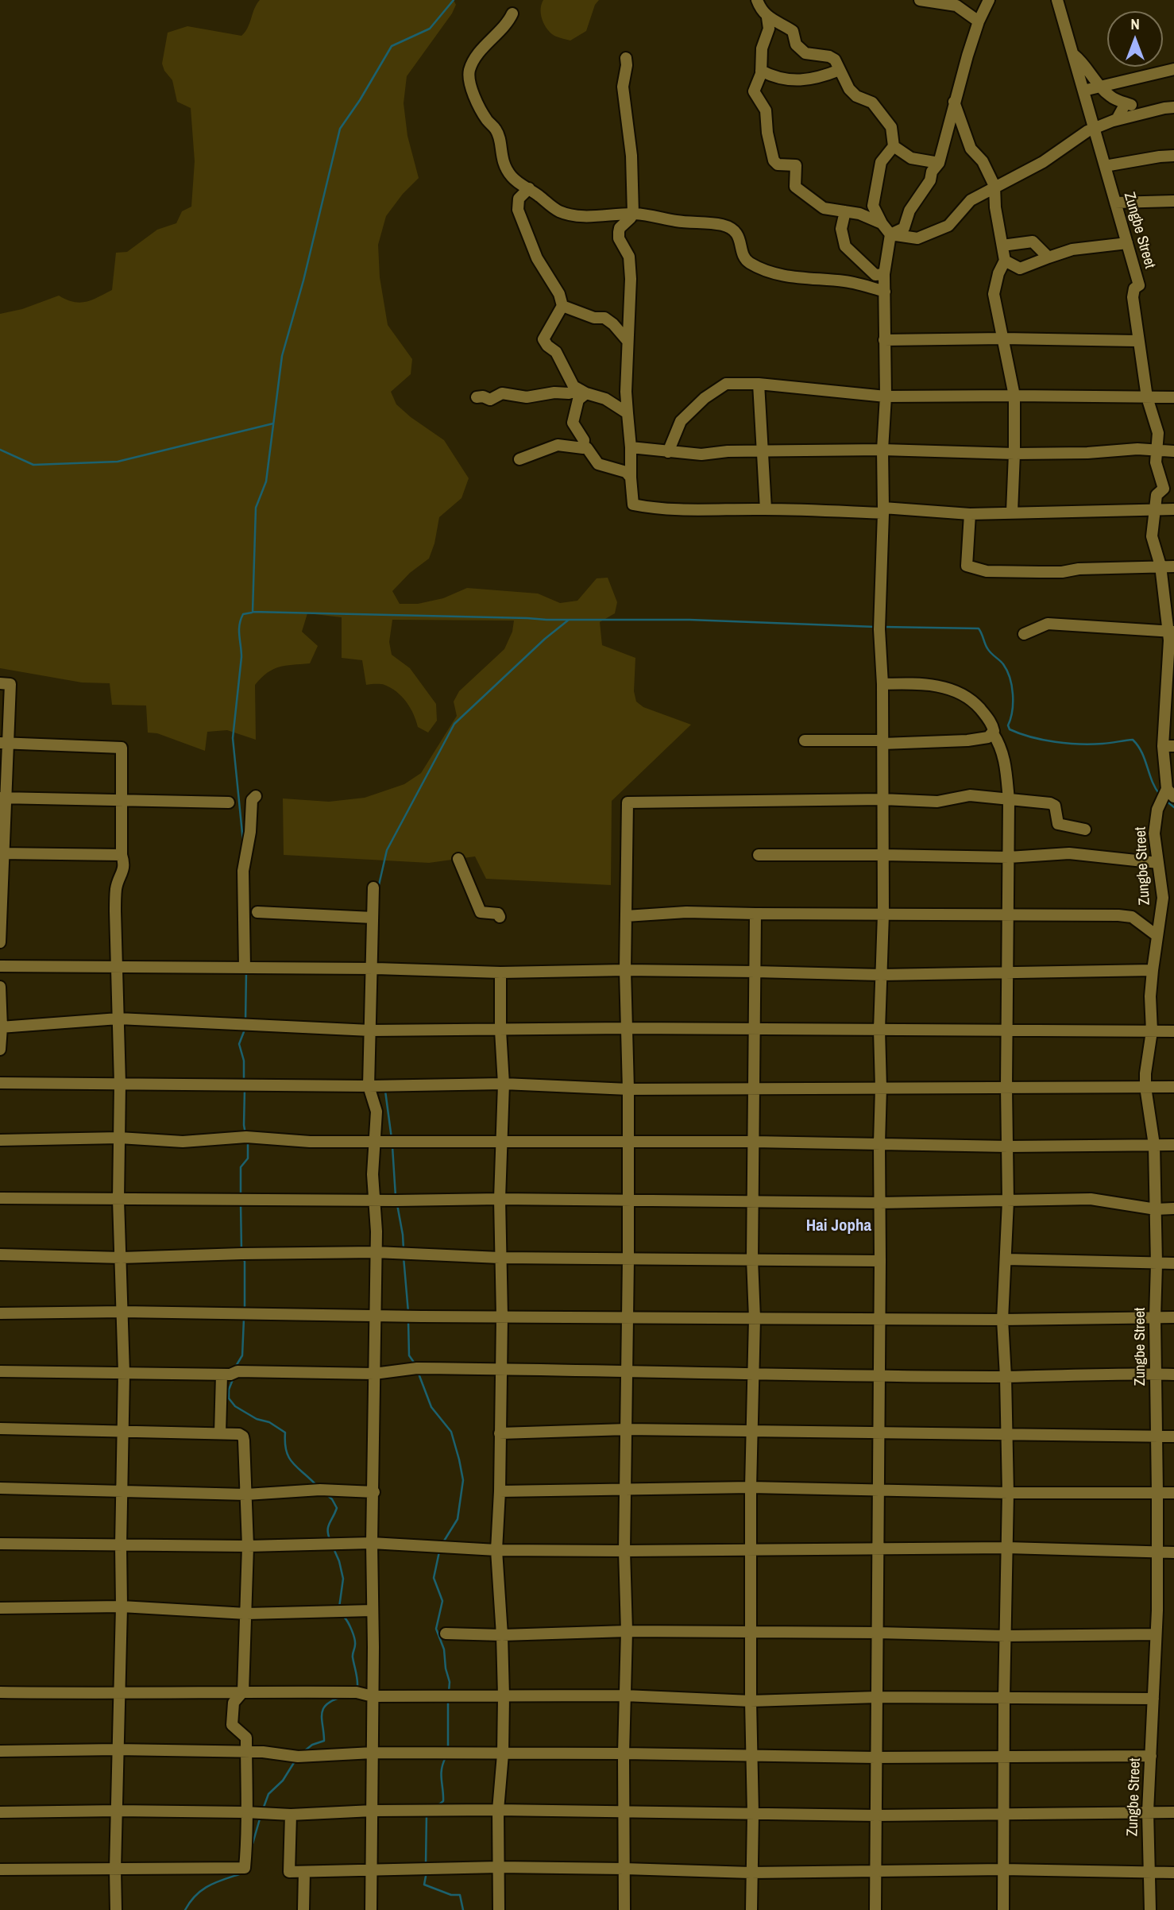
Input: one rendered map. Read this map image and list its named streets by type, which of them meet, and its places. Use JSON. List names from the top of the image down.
{
  "streets": {
    "street": ["Zungbe Street"]
  },
  "districts": ["Hai Jopha"],
  "north": "top"
}
